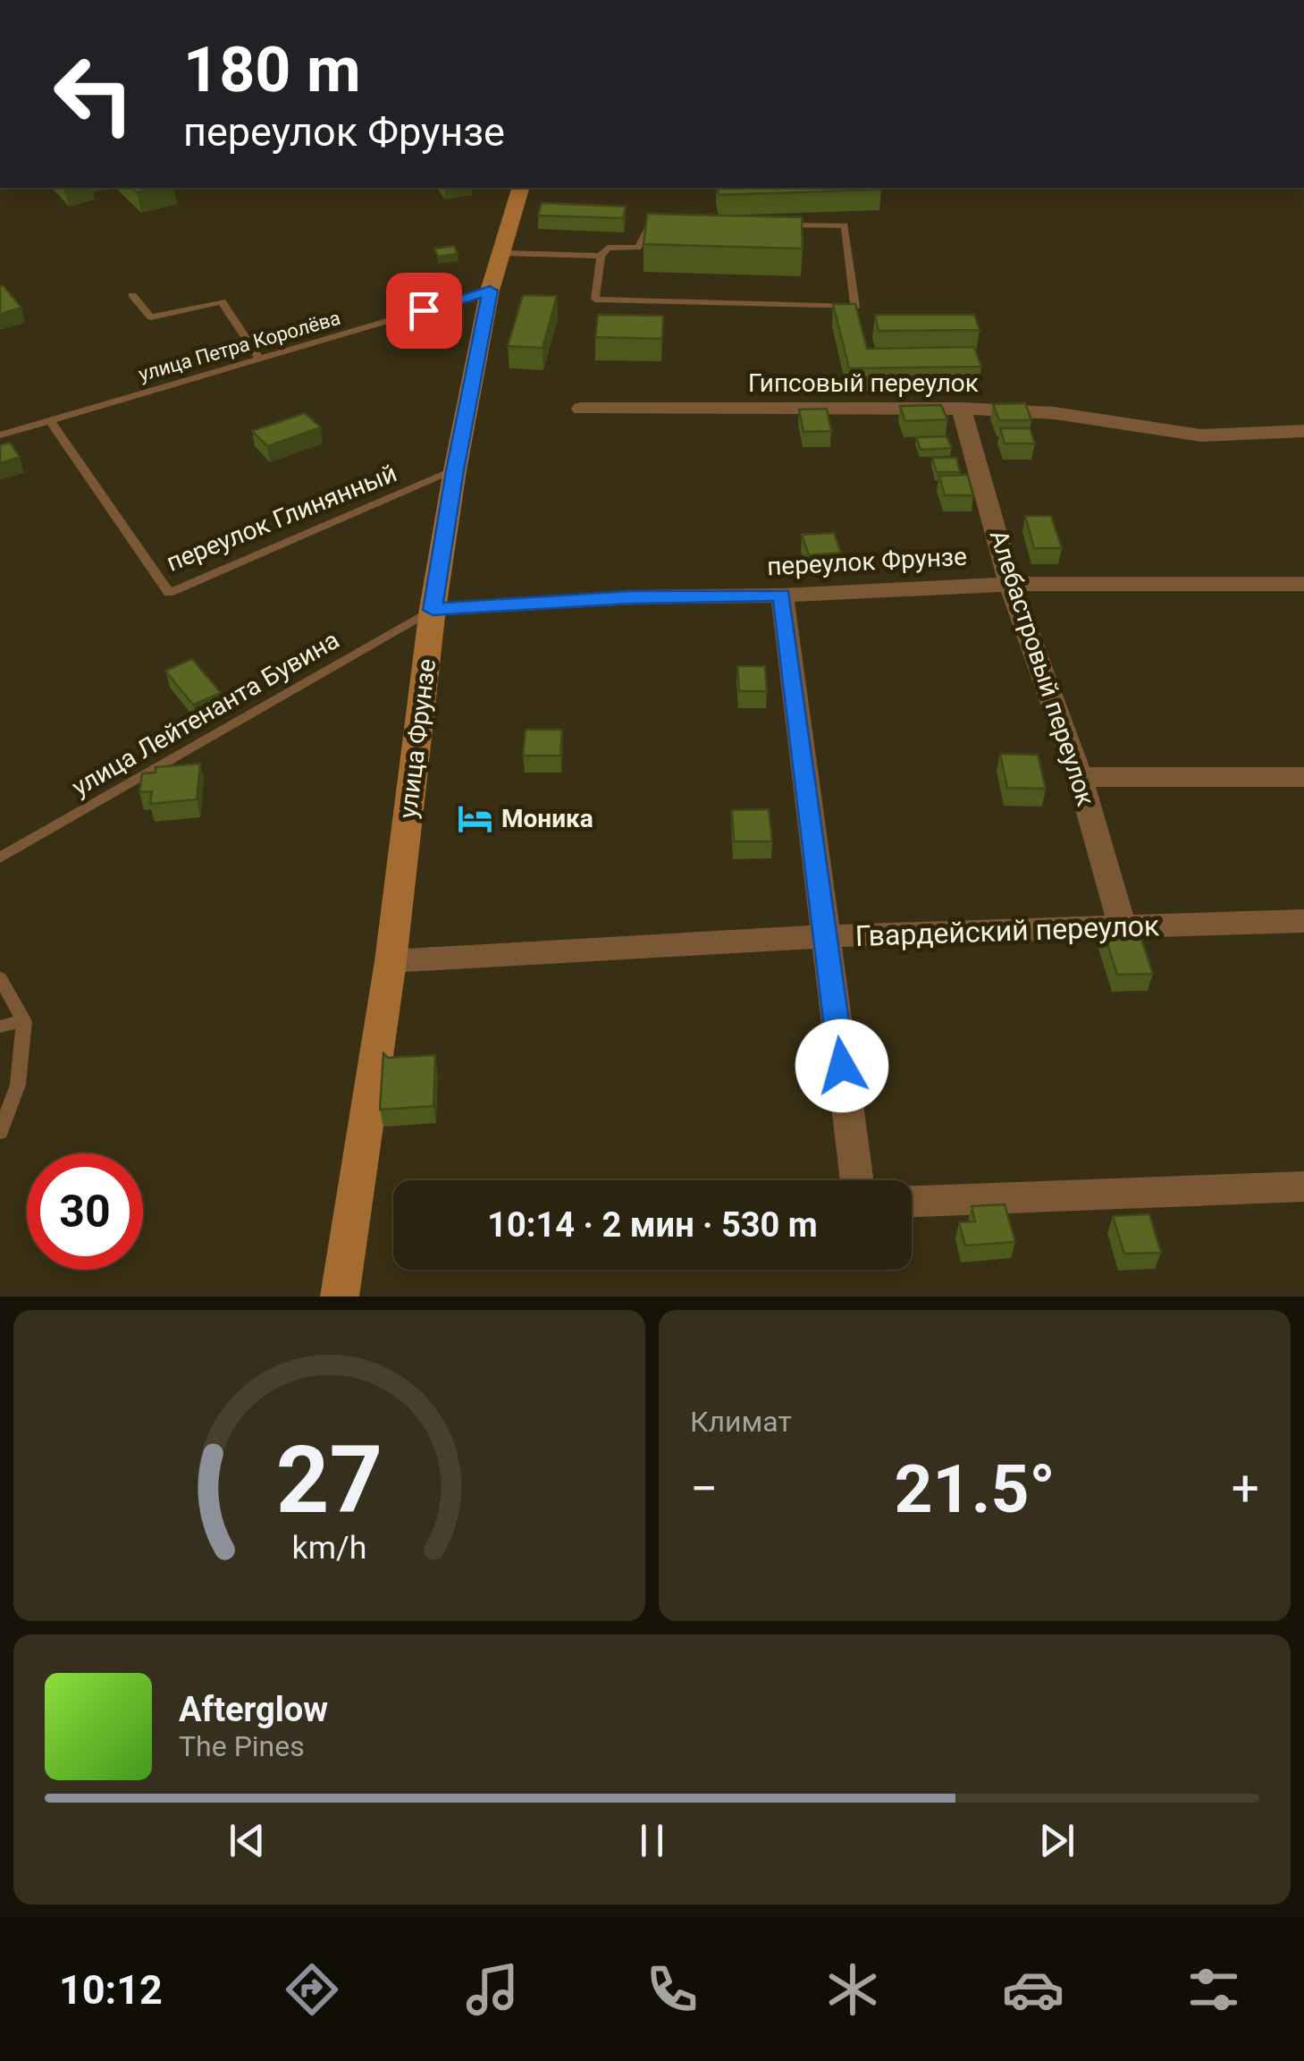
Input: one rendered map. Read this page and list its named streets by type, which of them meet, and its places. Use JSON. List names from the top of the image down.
{
  "streets": {
    "main road": ["улица Фрунзе"],
    "street": [
      "Гипсовый переулок",
      "переулок Фрунзе",
      "Алебастровый переулок",
      "Гвардейский переулок"
    ],
    "lane": ["улица Петра Королёва", "переулок Глинянный", "улица Лейтенанта Бувина"]
  },
  "crossings": [
    ["улица Петра Королёва", "переулок Глинянный"],
    ["улица Петра Королёва", "улица Фрунзе"],
    ["Гипсовый переулок", "Алебастровый переулок"],
    ["переулок Глинянный", "улица Фрунзе"],
    ["переулок Фрунзе", "Алебастровый переулок"],
    ["переулок Фрунзе", "улица Лейтенанта Бувина"],
    ["переулок Фрунзе", "улица Фрунзе"],
    ["Алебастровый переулок", "Гвардейский переулок"],
    ["улица Лейтенанта Бувина", "улица Фрунзе"],
    ["улица Фрунзе", "Гвардейский переулок"]
  ],
  "places": {
    "hotel": ["Моника"]
  },
  "page": {
    "turn": ["180 m", "переулок Фрунзе"],
    "limit": "30",
    "trip": "10:14 · 2 мин · 530 m",
    "tile": "Климат",
    "heat": ["−", "21.5°", "+"],
    "song": ["Afterglow", "The Pines"],
    "tabs": "10:12",
    "gauge": ["27", "km/h"]
  }
}
